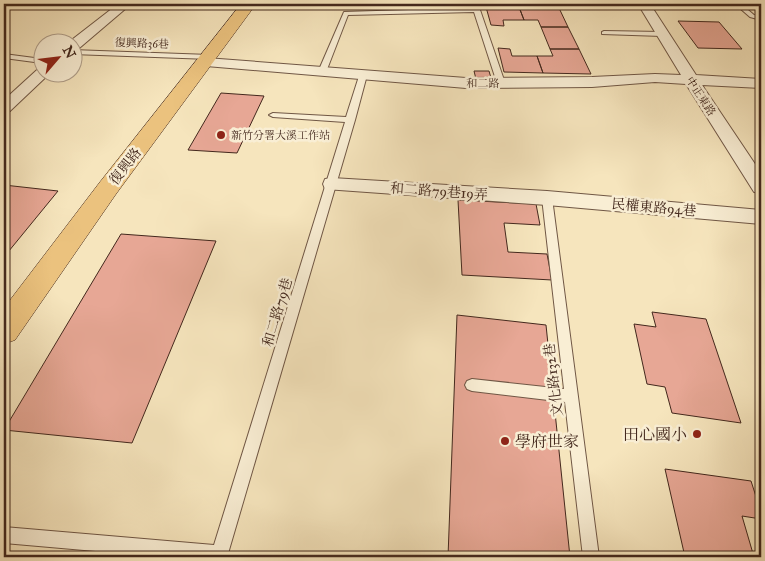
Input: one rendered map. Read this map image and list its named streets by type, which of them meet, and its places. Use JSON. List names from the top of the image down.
{
  "streets": {
    "main road": ["復興路"],
    "street": [
      "和二路",
      "中正東路",
      "和二路79巷19弄",
      "民權東路94巷"
    ],
    "lane": ["復興路36巷", "和二路79巷", "文化路132巷"]
  },
  "crossings": [
    ["復興路36巷", "和二路"],
    ["復興路36巷", "復興路"],
    ["和二路", "中正東路"],
    ["和二路", "復興路"],
    ["和二路", "和二路79巷"],
    ["和二路79巷19弄", "民權東路94巷"],
    ["和二路79巷19弄", "和二路79巷"],
    ["和二路79巷19弄", "文化路132巷"],
    ["民權東路94巷", "文化路132巷"]
  ],
  "places": ["新竹分署大溪工作站", "田心國小", "學府世家"],
  "north": "top right"
}
